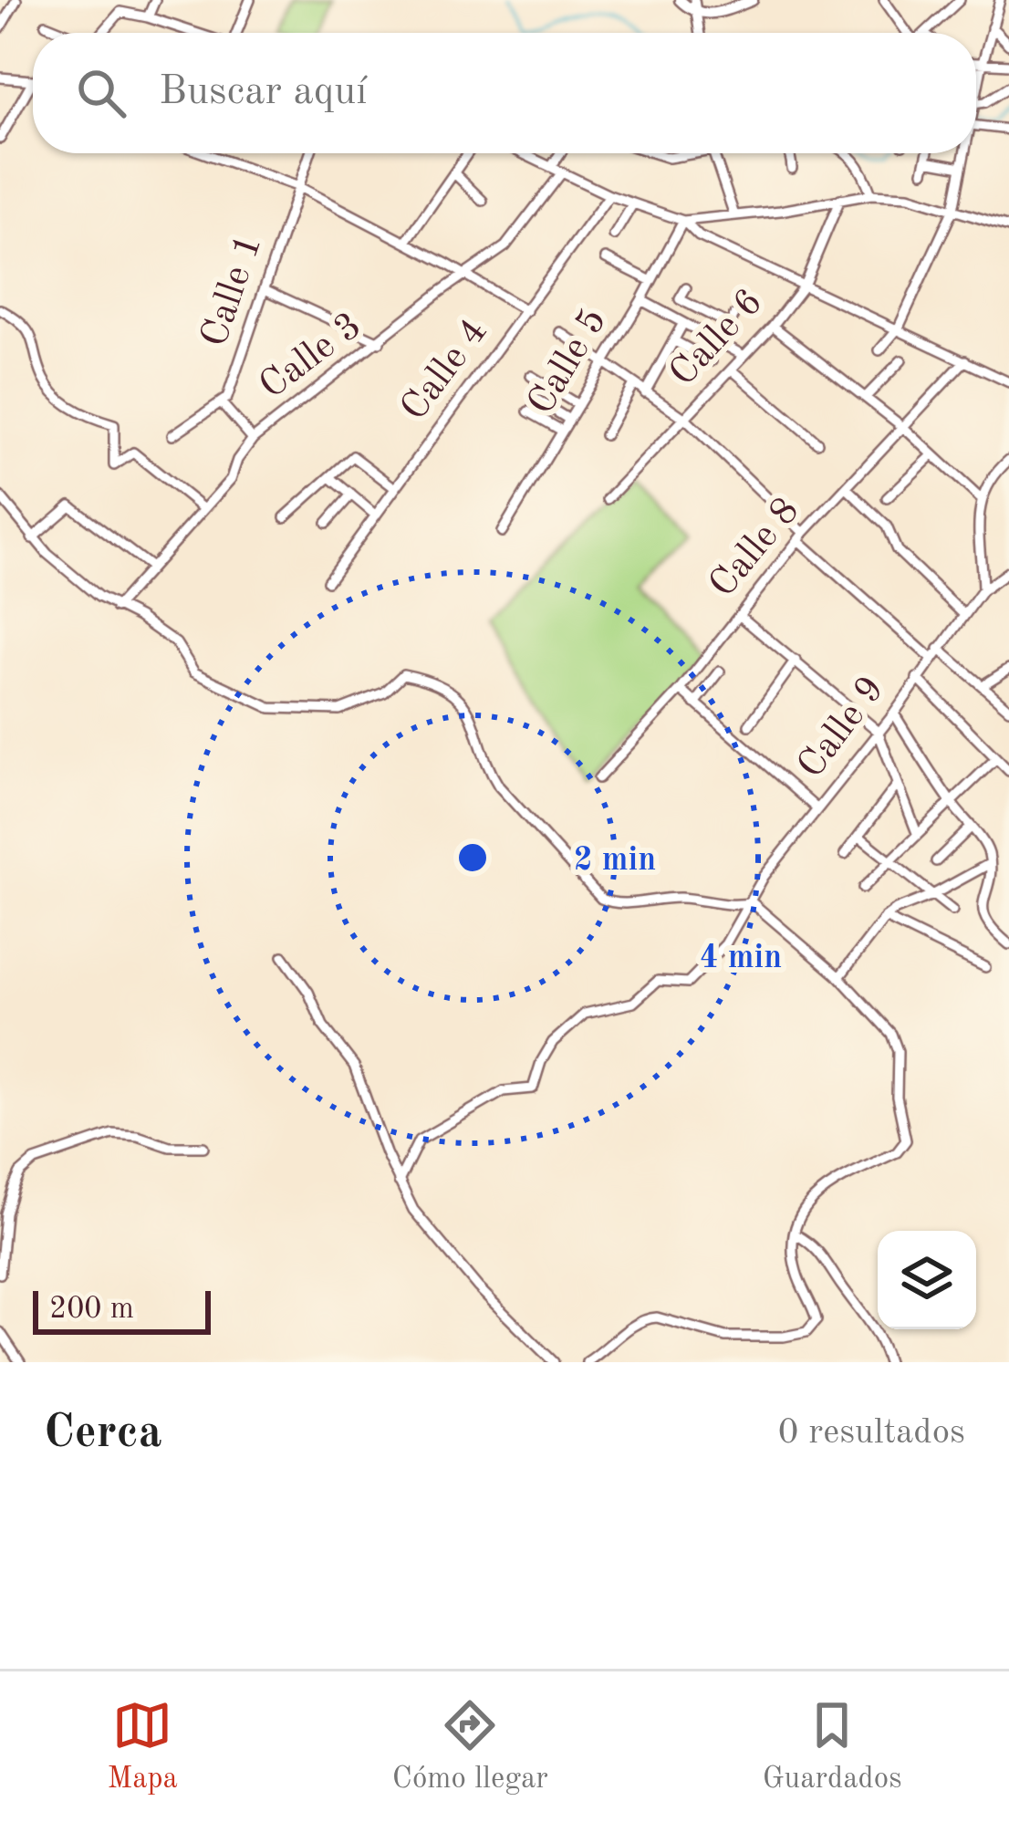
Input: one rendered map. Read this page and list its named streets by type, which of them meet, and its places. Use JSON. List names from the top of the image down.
{
  "streets": {
    "street": [
      "Calle 1",
      "Calle 6",
      "Calle 3",
      "Calle 5",
      "Calle 4",
      "Calle 8",
      "Calle 9"
    ]
  },
  "scale_bar": "200 m",
  "page": {
    "search": "Buscar aquí",
    "scale": "200 m",
    "heading": ["Cerca", "0 resultados"],
    "nav": ["Mapa", "Cómo llegar", "Guardados"]
  },
  "rings": ["2 min", "4 min"]
}
